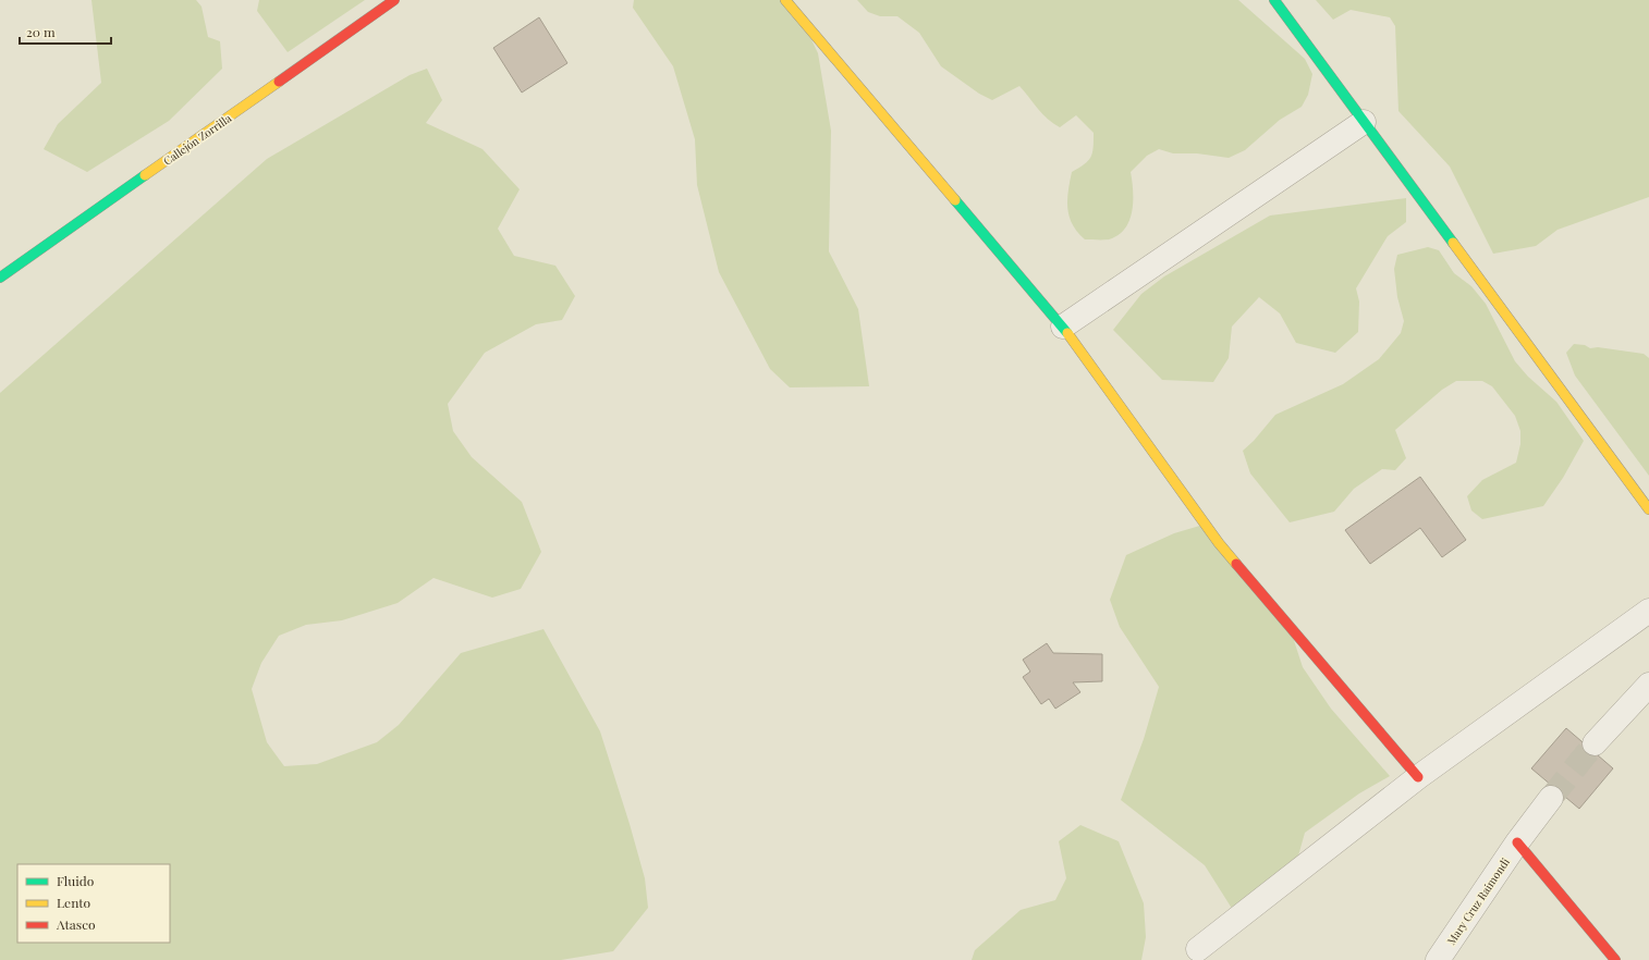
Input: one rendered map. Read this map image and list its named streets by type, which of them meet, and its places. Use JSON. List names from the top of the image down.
{
  "streets": {
    "street": ["Callejón Zorrilla", "Mary Cruz Raimondi"]
  },
  "legend": ["Fluido", "Lento", "Atasco"],
  "scale_bar": "20 m"
}
